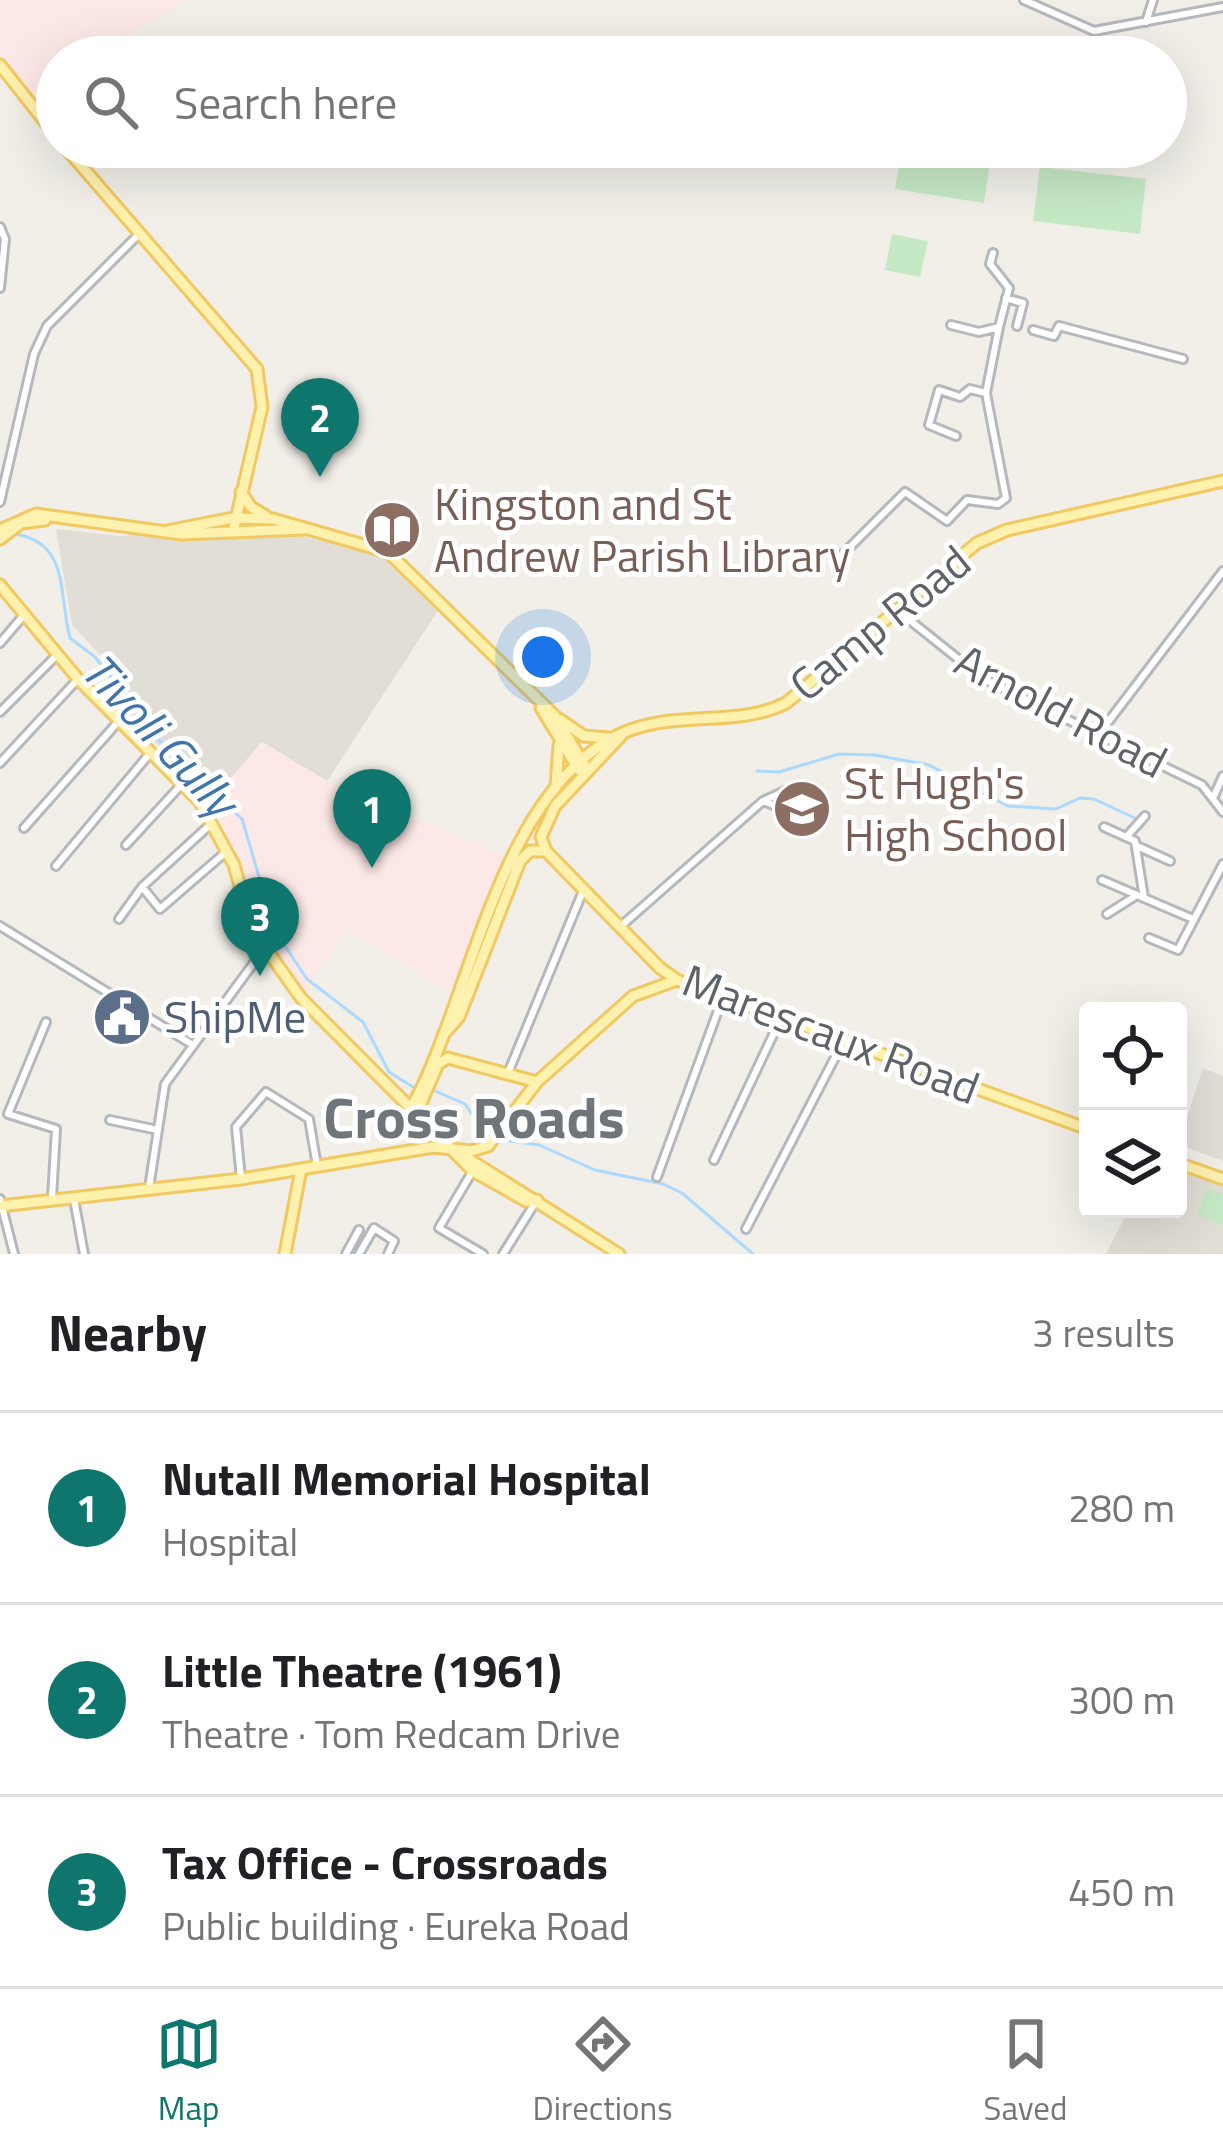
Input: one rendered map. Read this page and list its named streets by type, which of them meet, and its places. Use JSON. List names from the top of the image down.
{
  "streets": {
    "main road": ["Camp Road", "Marescaux Road"],
    "street": ["Arnold Road"]
  },
  "crossings": [
    ["Camp Road", "Arnold Road"]
  ],
  "districts": ["Cross Roads"],
  "water": ["Tivoli Gully"],
  "places": {
    "library": ["Kingston and St Andrew Parish Library"],
    "school or university": ["St Hugh's High School"],
    "public building": ["ShipMe"]
  },
  "page": {
    "search": "Search here",
    "pins": ["2", "1", "3"],
    "heading": ["Nearby", "3 results"],
    "list": [
      {
        "mark": "1",
        "name": "Nutall Memorial Hospital",
        "note": "Hospital",
        "value": "280 m"
      },
      {
        "mark": "2",
        "name": "Little Theatre (1961)",
        "note": "Theatre · Tom Redcam Drive",
        "value": "300 m"
      },
      {
        "mark": "3",
        "name": "Tax Office - Crossroads",
        "note": "Public building · Eureka Road",
        "value": "450 m"
      }
    ],
    "nav": ["Map", "Directions", "Saved"]
  }
}
